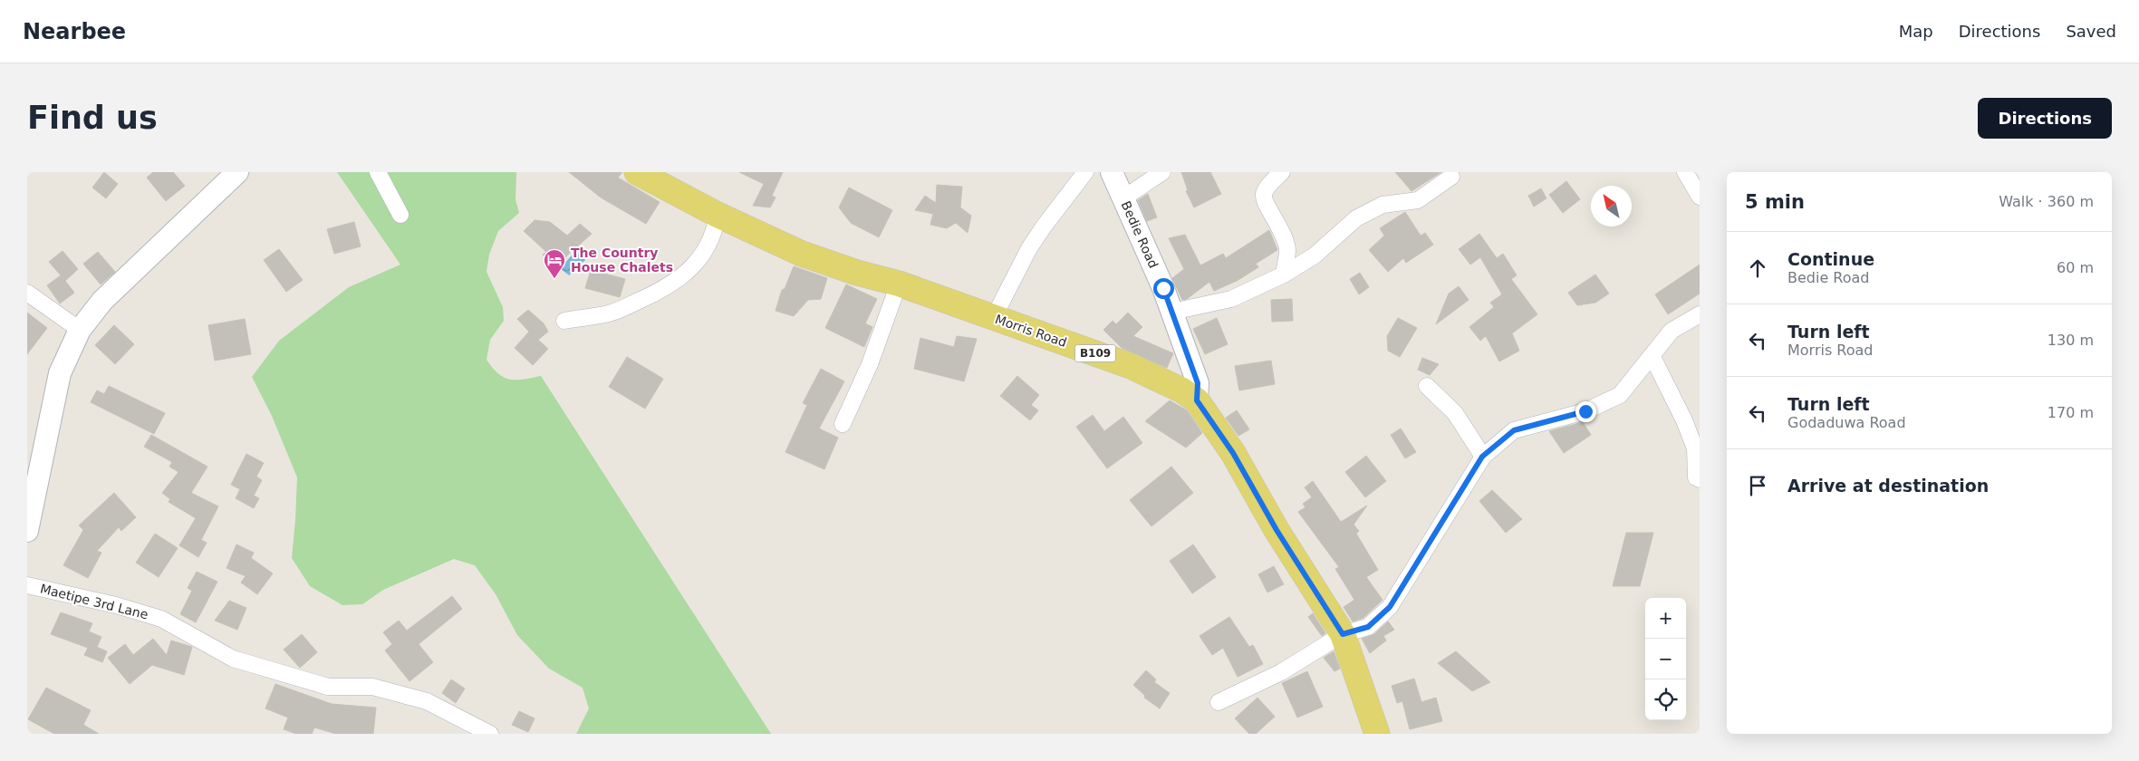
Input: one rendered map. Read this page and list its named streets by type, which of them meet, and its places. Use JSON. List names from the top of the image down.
{
  "streets": {
    "main road": ["Bedie Road", "Morris Road", "B109"],
    "street": ["Maetipe 3rd Lane"]
  },
  "crossings": [
    ["Bedie Road", "Morris Road"]
  ],
  "places": {
    "hotel": ["The Country House Chalets"]
  },
  "north": "top left",
  "page": {
    "header": "Nearbee",
    "nav": ["Map", "Directions", "Saved"],
    "buttons": "Directions",
    "title": "Find us",
    "heading": ["5 min", "Walk · 360 m"],
    "list": [
      ["Continue", "Bedie Road", "60 m"],
      ["Turn left", "Morris Road", "130 m"],
      ["Turn left", "Godaduwa Road", "170 m"],
      "Arrive at destination"
    ],
    "map_buttons": ["+", "−"]
  }
}
